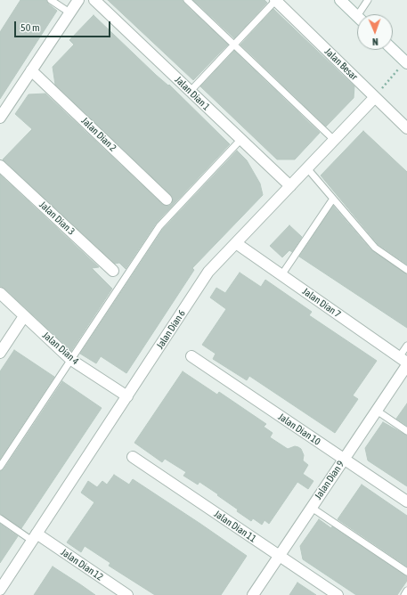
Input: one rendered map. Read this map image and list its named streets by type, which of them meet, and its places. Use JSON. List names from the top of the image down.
{
  "streets": {
    "street": [
      "Jalan Besar",
      "Jalan Dian 1",
      "Jalan Dian 2",
      "Jalan Dian 3",
      "Jalan Dian 7",
      "Jalan Dian 6",
      "Jalan Dian 4",
      "Jalan Dian 10",
      "Jalan Dian 9",
      "Jalan Dian 11",
      "Jalan Dian 12"
    ]
  },
  "crossings": [
    ["Jalan Besar", "Jalan Dian 6"],
    ["Jalan Dian 1", "Jalan Dian 6"],
    ["Jalan Dian 7", "Jalan Dian 6"],
    ["Jalan Dian 6", "Jalan Dian 4"],
    ["Jalan Dian 6", "Jalan Dian 12"],
    ["Jalan Dian 10", "Jalan Dian 9"],
    ["Jalan Dian 9", "Jalan Dian 11"]
  ],
  "scale_bar": "50 m",
  "north": "bottom"
}
